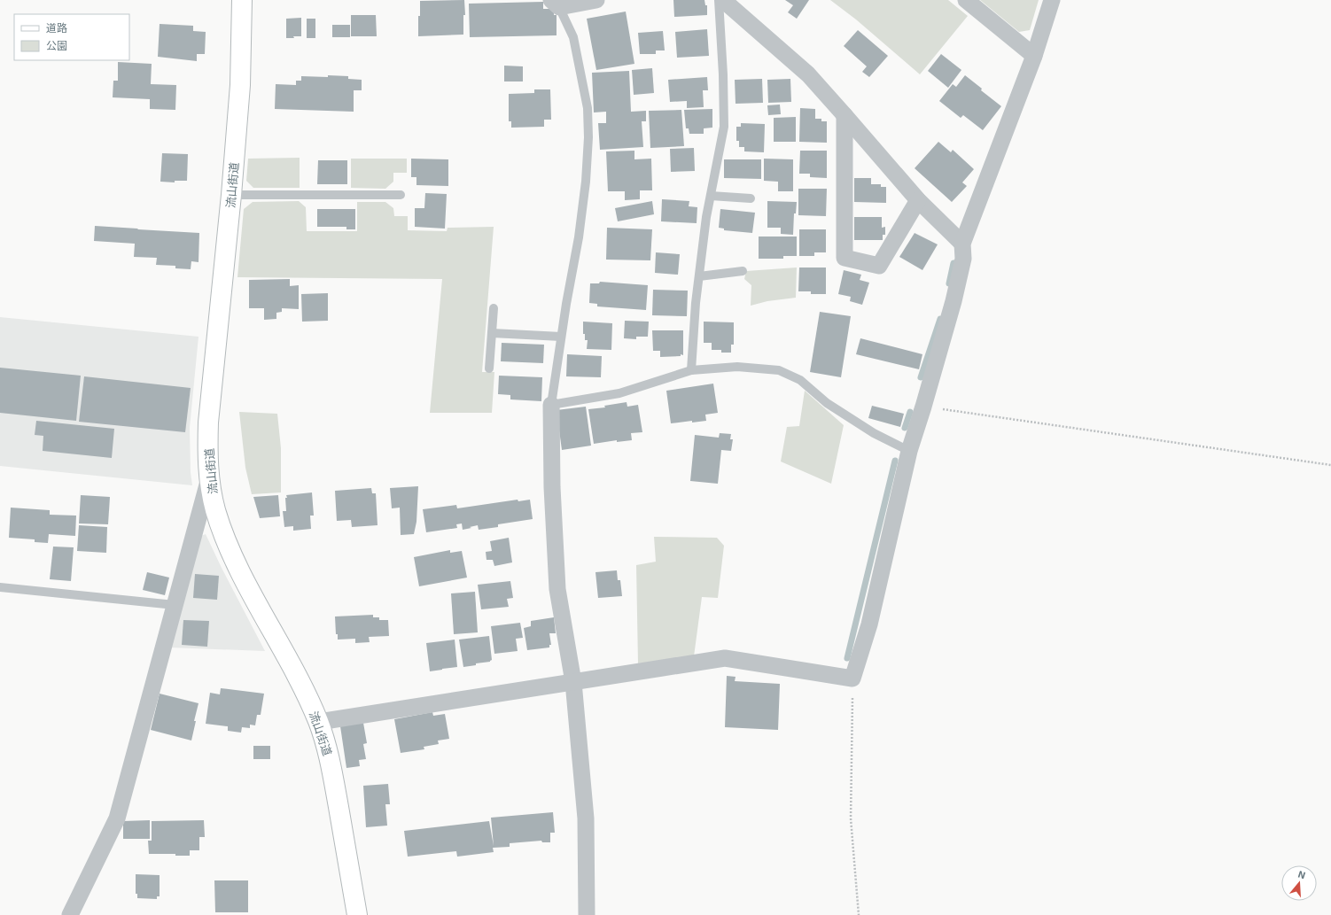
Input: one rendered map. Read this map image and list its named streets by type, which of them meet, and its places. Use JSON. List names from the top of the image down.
{
  "streets": {
    "main road": ["流山街道"]
  },
  "legend": ["道路", "公園"],
  "north": "top"
}
